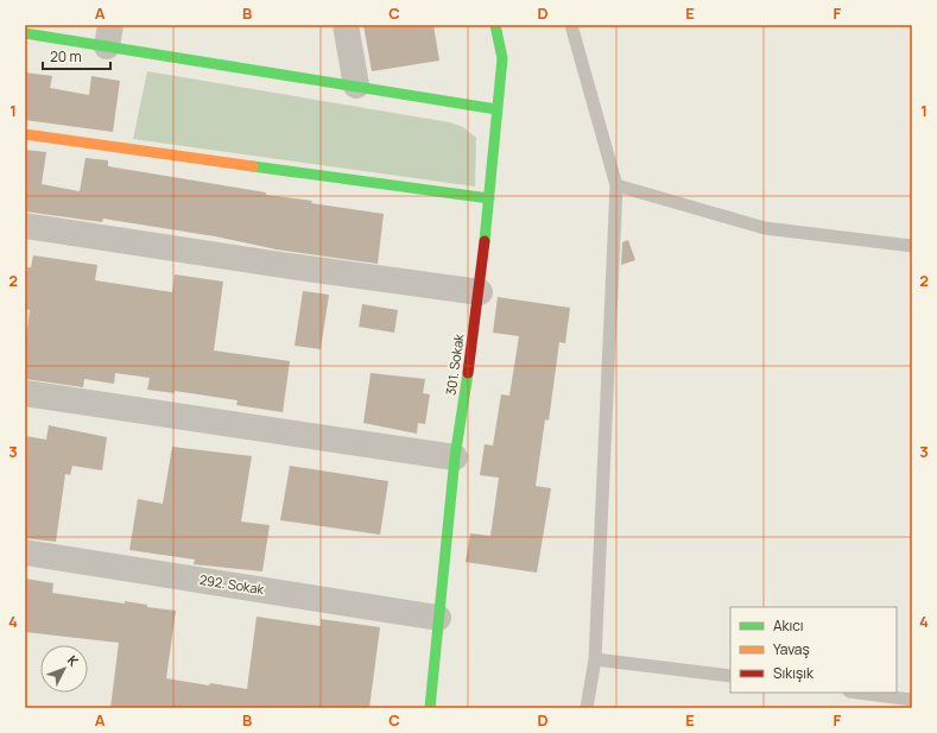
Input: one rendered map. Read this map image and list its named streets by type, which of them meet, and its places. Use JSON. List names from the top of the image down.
{
  "streets": {
    "street": ["301. Sokak", "292. Sokak"]
  },
  "crossings": [
    ["301. Sokak", "292. Sokak"]
  ],
  "legend": ["Akıcı", "Yavaş", "Sıkışık"],
  "scale_bar": "20 m",
  "north": "top right",
  "grid": {
    "columns": [
      "A",
      "B",
      "C",
      "D",
      "E",
      "F"
    ],
    "rows": [
      "1",
      "2",
      "3",
      "4"
    ]
  }
}
